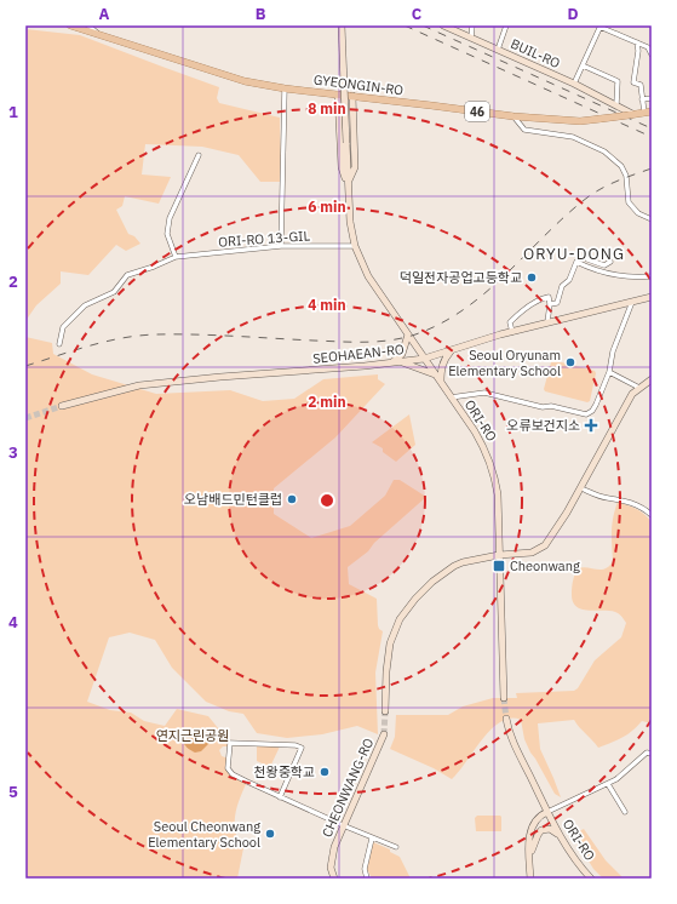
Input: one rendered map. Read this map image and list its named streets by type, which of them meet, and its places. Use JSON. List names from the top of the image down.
{
  "streets": {
    "main road": [
      "BUIL-RO",
      "GYEONGIN-RO",
      "46",
      "SEOHAEAN-RO",
      "ORI-RO",
      "CHEONWANG-RO"
    ],
    "street": ["ORI-RO 13-GIL"]
  },
  "crossings": [
    ["BUIL-RO", "GYEONGIN-RO"],
    ["GYEONGIN-RO", "ORI-RO"],
    ["ORI-RO 13-GIL", "ORI-RO"],
    ["SEOHAEAN-RO", "ORI-RO"]
  ],
  "districts": ["ORYU-DONG"],
  "parks": ["연지근린공원"],
  "places": {
    "other": [
      "덕일전자공업고등학교",
      "Seoul Oryunam Elementary School",
      "오남배드민턴클럽",
      "천왕중학교",
      "Seoul Cheonwang Elementary School"
    ],
    "health": ["오류보건지소"],
    "transit": ["Cheonwang"]
  },
  "grid": {
    "columns": [
      "A",
      "B",
      "C",
      "D"
    ],
    "rows": [
      "1",
      "2",
      "3",
      "4",
      "5"
    ]
  },
  "rings": [
    "8 min",
    "6 min",
    "4 min",
    "2 min"
  ]
}
